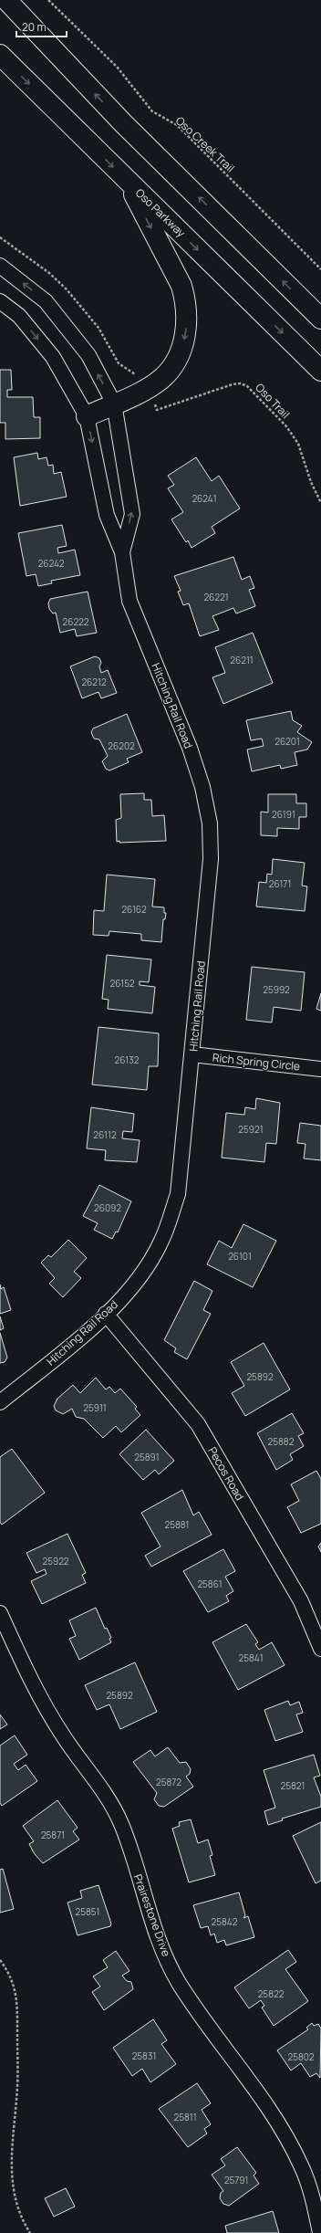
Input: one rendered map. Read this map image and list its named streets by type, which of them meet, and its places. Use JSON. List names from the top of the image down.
{
  "streets": {
    "main road": ["Oso Parkway"],
    "street": [
      "Hitching Rail Road",
      "Rich Spring Circle",
      "Pecos Road",
      "Prairestone Drive"
    ],
    "path": ["Oso Creek Trail", "Oso Trail"]
  },
  "crossings": [
    ["Hitching Rail Road", "Rich Spring Circle"],
    ["Hitching Rail Road", "Pecos Road"]
  ],
  "house_numbers": [
    "26241",
    "26242",
    "26221",
    "26222",
    "26211",
    "26212",
    "26201",
    "26202",
    "26191",
    "26171",
    "26162",
    "26152",
    "25992",
    "26132",
    "25921",
    "26112",
    "26092",
    "26101",
    "25892",
    "25911",
    "25882",
    "25891",
    "25881",
    "25922",
    "25861",
    "25841",
    "25892",
    "25872",
    "25821",
    "25871",
    "25851",
    "25842",
    "25822",
    "25831",
    "25802",
    "25811",
    "25791"
  ],
  "scale_bar": "20 m"
}
